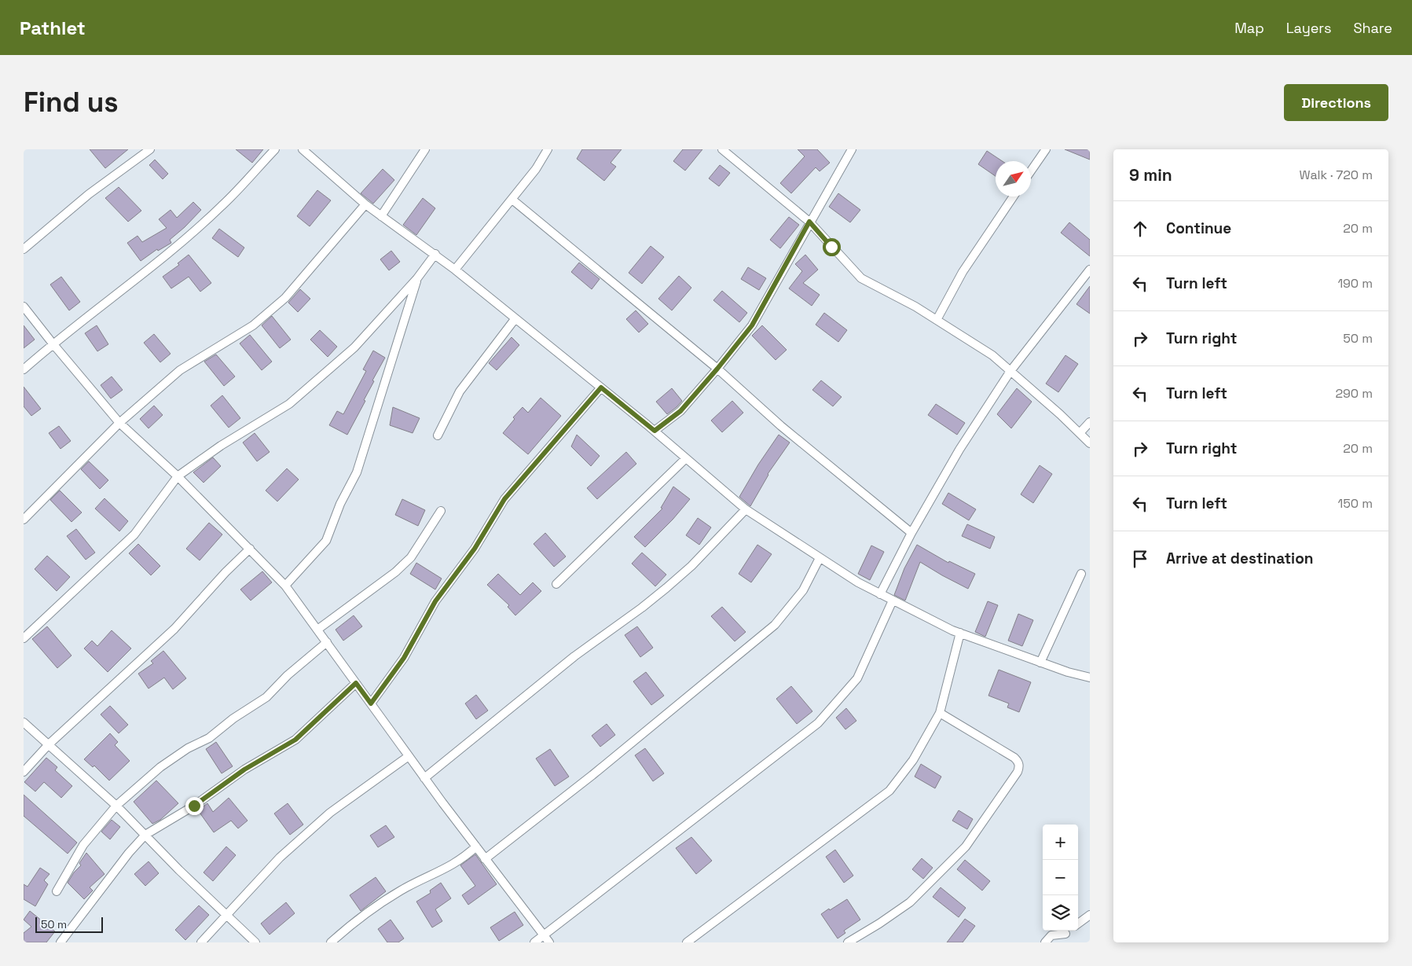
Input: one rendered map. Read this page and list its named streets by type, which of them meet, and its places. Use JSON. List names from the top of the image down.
{
  "scale_bar": "50 m",
  "north": "top right",
  "page": {
    "header": "Pathlet",
    "nav": ["Map", "Layers", "Share"],
    "buttons": "Directions",
    "title": "Find us",
    "heading": ["9 min", "Walk · 720 m"],
    "list": [
      ["Continue", "20 m"],
      ["Turn left", "190 m"],
      ["Turn right", "50 m"],
      ["Turn left", "290 m"],
      ["Turn right", "20 m"],
      ["Turn left", "150 m"],
      "Arrive at destination"
    ],
    "map_buttons": ["+", "−"],
    "scale": "50 m"
  }
}
